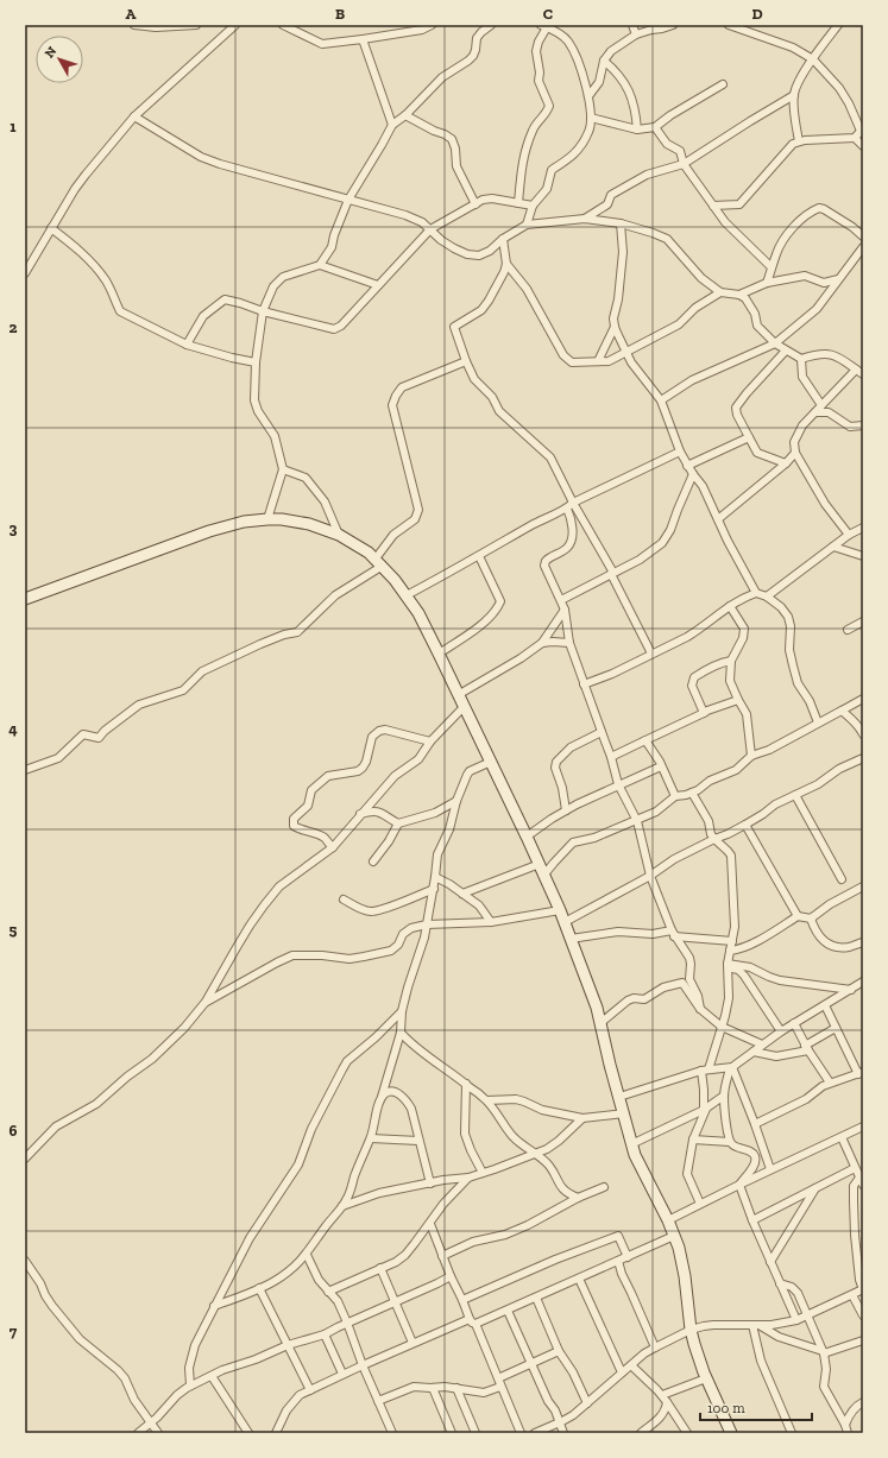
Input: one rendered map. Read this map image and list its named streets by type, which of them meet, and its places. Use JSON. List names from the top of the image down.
{
  "scale_bar": "100 m",
  "north": "top left",
  "grid": {
    "columns": [
      "A",
      "B",
      "C",
      "D"
    ],
    "rows": [
      "1",
      "2",
      "3",
      "4",
      "5",
      "6",
      "7"
    ]
  }
}
